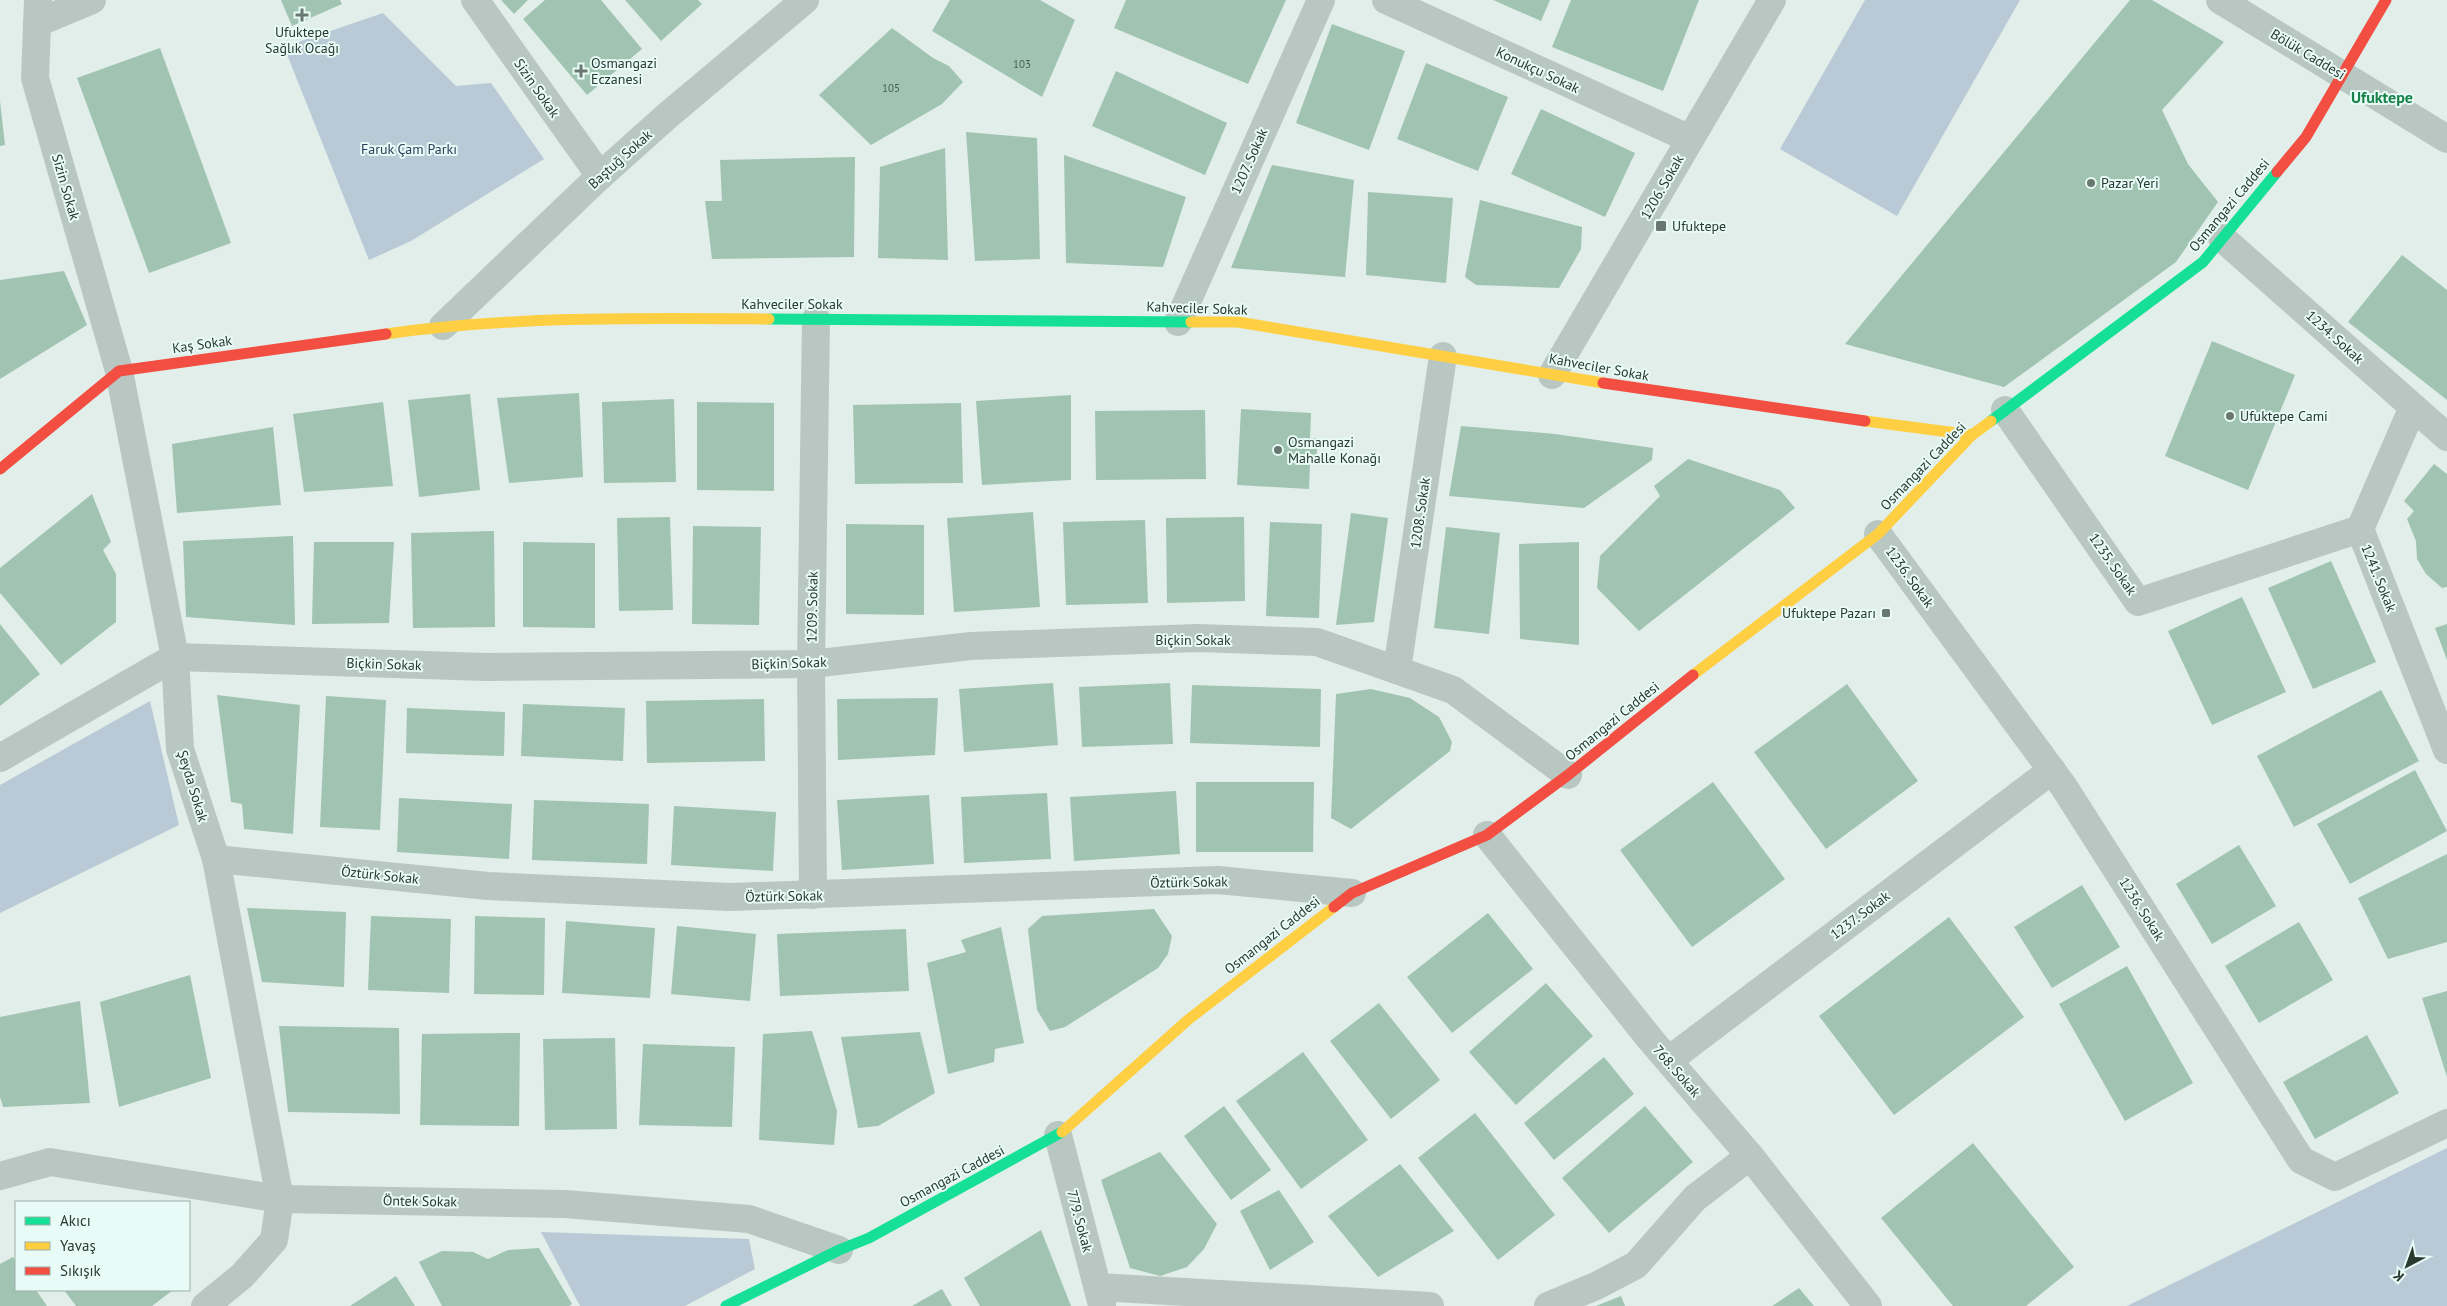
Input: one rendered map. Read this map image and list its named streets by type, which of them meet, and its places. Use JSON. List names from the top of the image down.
{
  "streets": {
    "main road": ["Osmangazi Caddesi", "Kahveciler Sokak", "Kaş Sokak"],
    "street": [
      "Bölük Caddesi",
      "Konukçu Sokak",
      "Sizin Sokak",
      "Baştuğ Sokak",
      "1207. Sokak",
      "1206. Sokak",
      "1234. Sokak",
      "1208. Sokak",
      "1235. Sokak",
      "1236. Sokak",
      "1241. Sokak",
      "1209. Sokak",
      "Biçkin Sokak",
      "Şeyda Sokak",
      "Öztürk Sokak",
      "1237. Sokak",
      "768. Sokak",
      "Öntek Sokak",
      "779. Sokak"
    ]
  },
  "crossings": [
    ["Bölük Caddesi", "Osmangazi Caddesi"],
    ["Konukçu Sokak", "1206. Sokak"],
    ["Sizin Sokak", "Baştuğ Sokak"],
    ["Sizin Sokak", "Kaş Sokak"],
    ["Sizin Sokak", "Şeyda Sokak"],
    ["Baştuğ Sokak", "Kahveciler Sokak"],
    ["Baştuğ Sokak", "Kaş Sokak"],
    ["1207. Sokak", "Kahveciler Sokak"],
    ["1206. Sokak", "Kahveciler Sokak"],
    ["Osmangazi Caddesi", "Kahveciler Sokak"],
    ["Osmangazi Caddesi", "1234. Sokak"],
    ["Osmangazi Caddesi", "1235. Sokak"],
    ["Osmangazi Caddesi", "1236. Sokak"],
    ["Osmangazi Caddesi", "Biçkin Sokak"],
    ["Osmangazi Caddesi", "Öztürk Sokak"],
    ["Osmangazi Caddesi", "768. Sokak"],
    ["Osmangazi Caddesi", "Öntek Sokak"],
    ["Osmangazi Caddesi", "779. Sokak"],
    ["Kahveciler Sokak", "Kaş Sokak"],
    ["Kahveciler Sokak", "1208. Sokak"],
    ["Kahveciler Sokak", "1209. Sokak"],
    ["1234. Sokak", "1241. Sokak"],
    ["Kaş Sokak", "Şeyda Sokak"],
    ["1208. Sokak", "Biçkin Sokak"],
    ["1235. Sokak", "1241. Sokak"],
    ["1236. Sokak", "1237. Sokak"],
    ["1209. Sokak", "Biçkin Sokak"],
    ["1209. Sokak", "Öztürk Sokak"],
    ["Biçkin Sokak", "Şeyda Sokak"],
    ["Şeyda Sokak", "Öztürk Sokak"],
    ["Şeyda Sokak", "Öntek Sokak"],
    ["1237. Sokak", "768. Sokak"]
  ],
  "districts": ["Ufuktepe"],
  "parks": ["Faruk Çam Parkı"],
  "places": {
    "health": ["Ufuktepe Sağlık Ocağı", "Osmangazi Eczanesi"],
    "other": ["Pazar Yeri", "Ufuktepe Cami", "Osmangazi Mahalle Konağı"],
    "transit": ["Ufuktepe", "Ufuktepe Pazarı"]
  },
  "house_numbers": ["103", "105"],
  "legend": ["Akıcı", "Yavaş", "Sıkışık"],
  "north": "bottom left"
}
